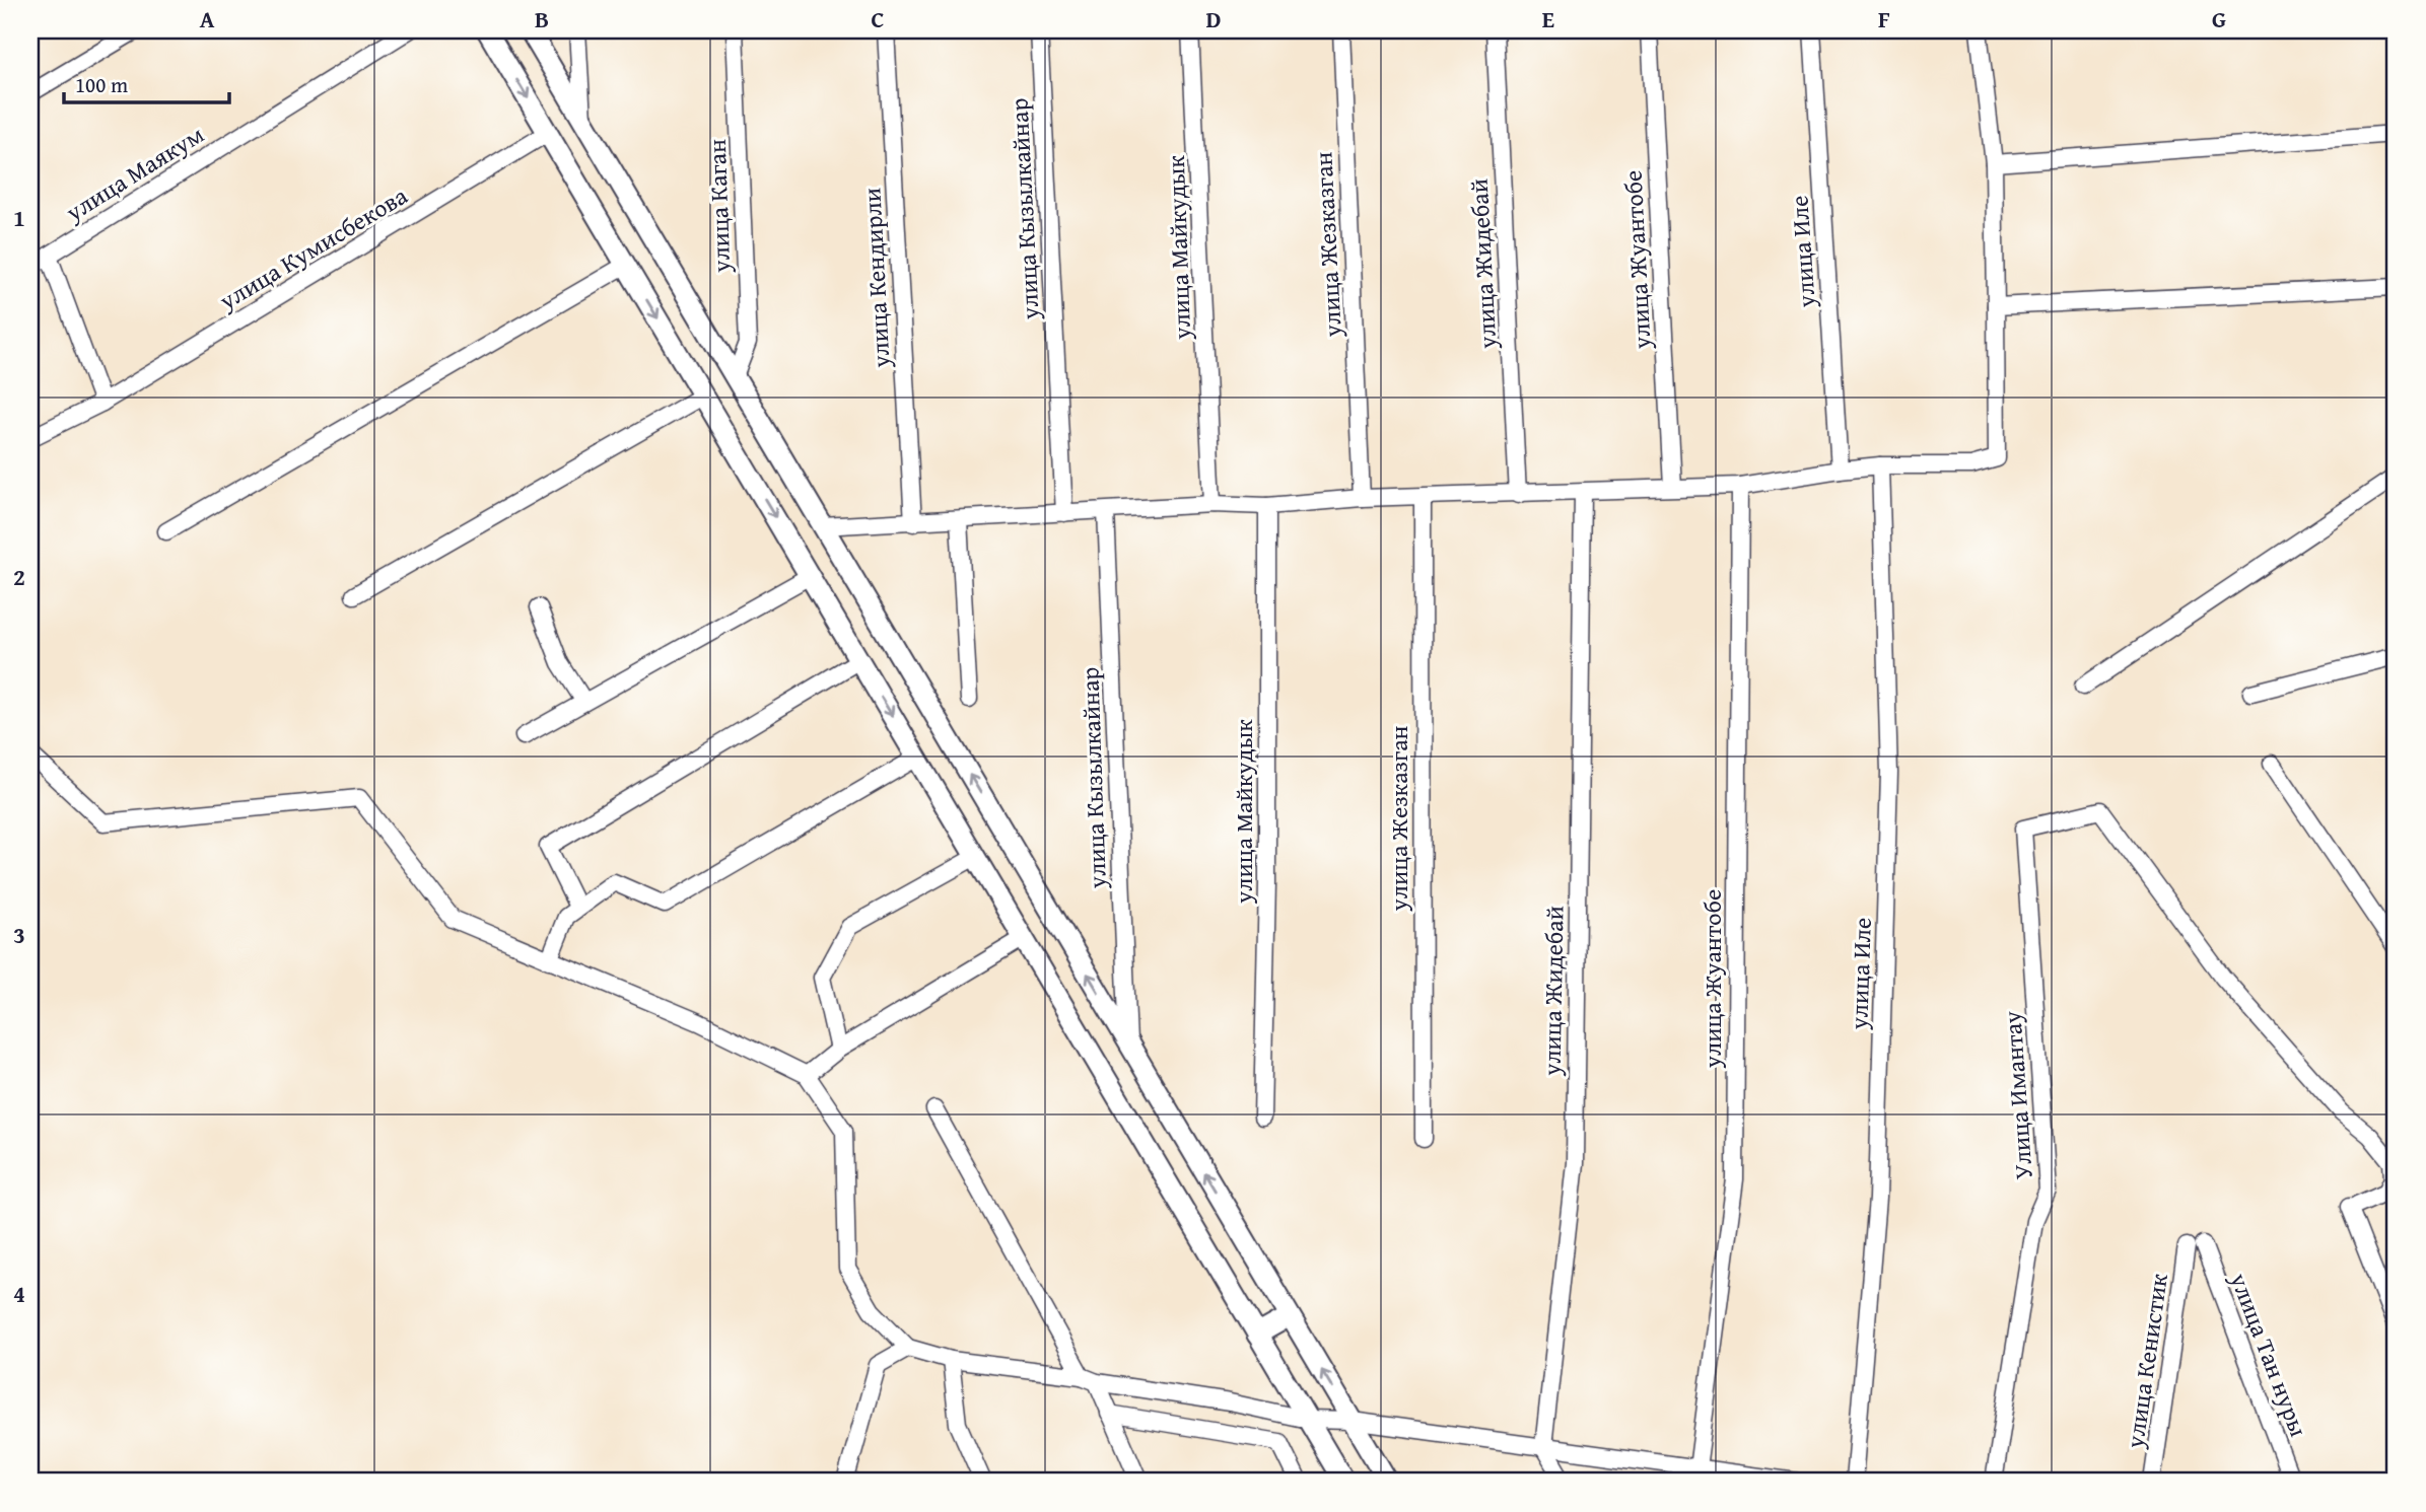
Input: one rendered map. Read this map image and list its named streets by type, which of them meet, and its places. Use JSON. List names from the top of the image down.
{
  "streets": {
    "street": [
      "улица Маякум",
      "улица Каган",
      "улица Кызылкайнар",
      "улица Жезказган",
      "улица Майкудык",
      "улица Кумисбекова",
      "улица Иле",
      "улица Жуантобе",
      "улица Жидебай",
      "улица Кендирли",
      "Улица Имантау",
      "улица Тан нуры",
      "улица Кенистик"
    ]
  },
  "crossings": [
    ["улица Тан нуры", "улица Кенистик"]
  ],
  "scale_bar": "100 m",
  "grid": {
    "columns": [
      "A",
      "B",
      "C",
      "D",
      "E",
      "F",
      "G"
    ],
    "rows": [
      "1",
      "2",
      "3",
      "4"
    ]
  }
}
